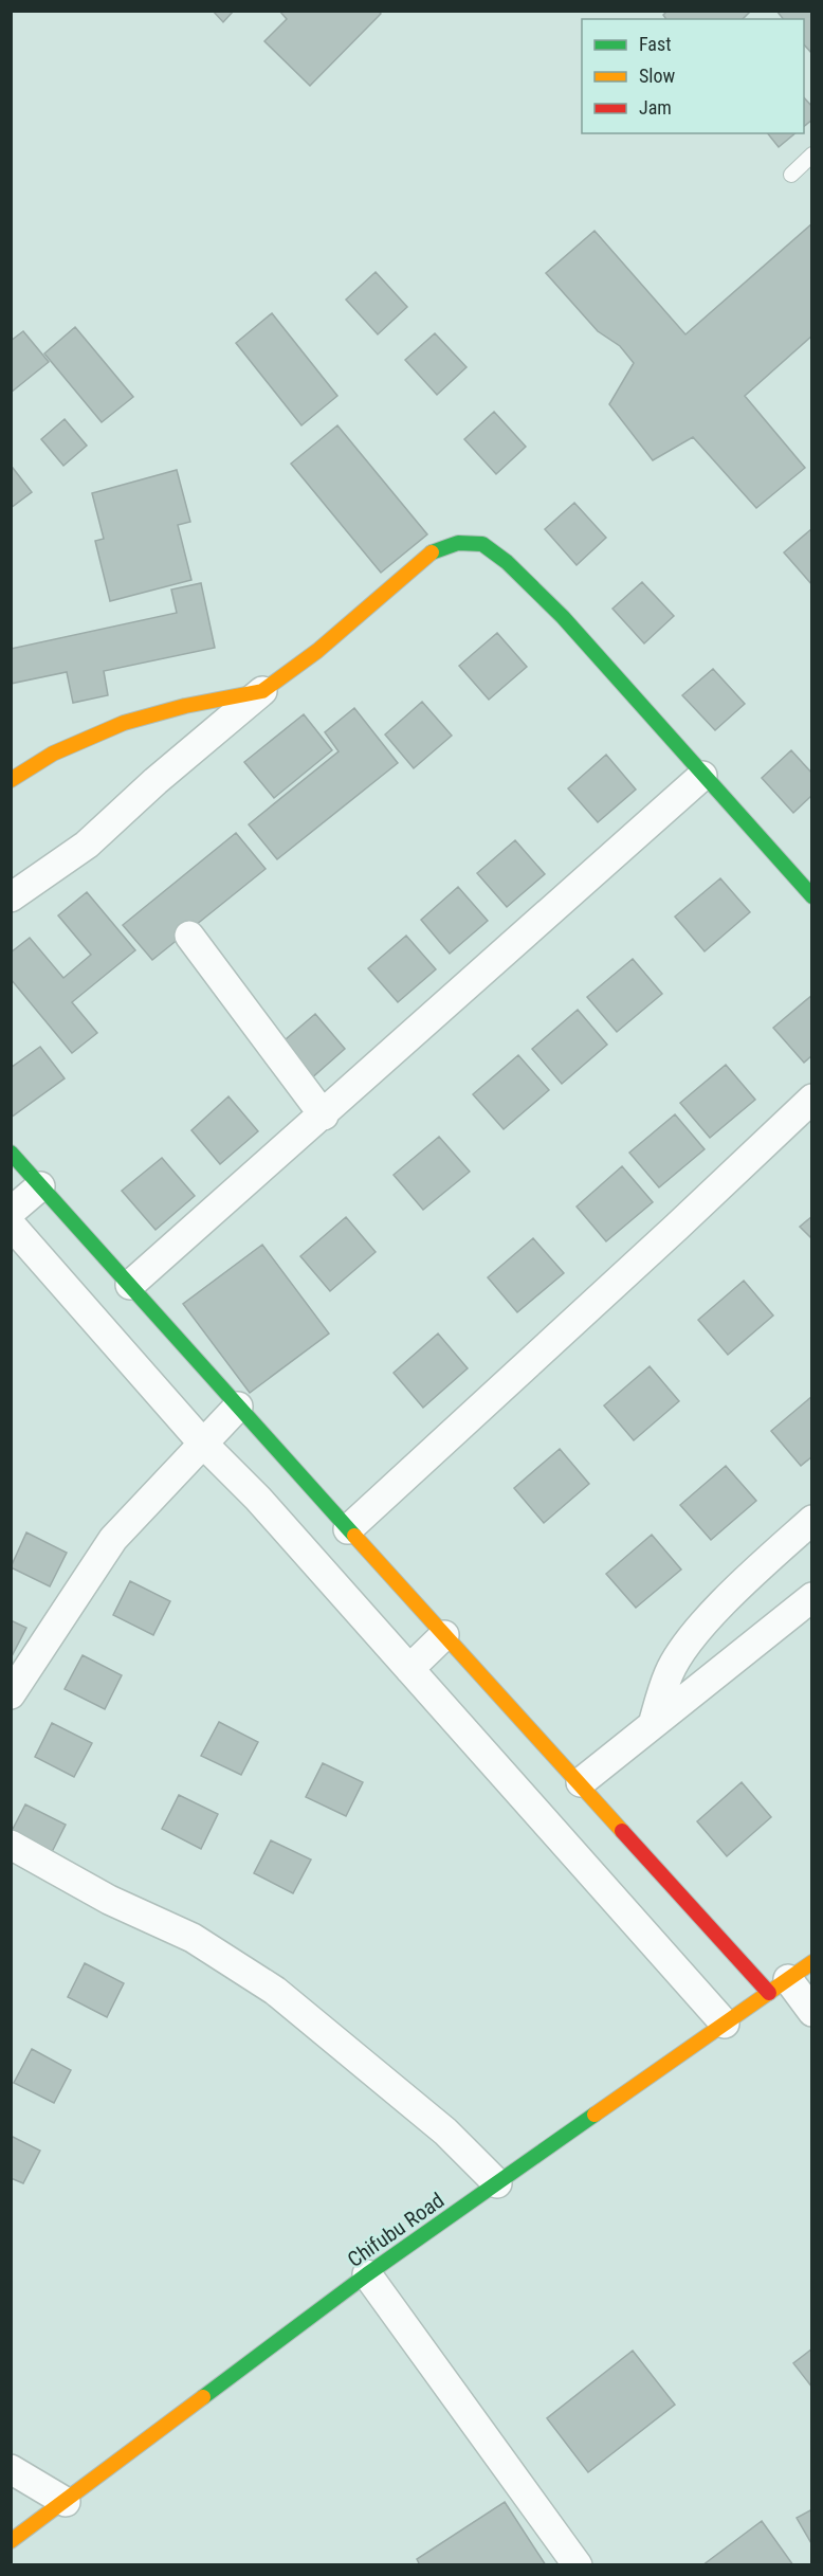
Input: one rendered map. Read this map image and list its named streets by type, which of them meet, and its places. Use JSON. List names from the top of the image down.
{
  "streets": {
    "street": ["Chifubu Road"]
  },
  "legend": ["Fast", "Slow", "Jam"]
}
